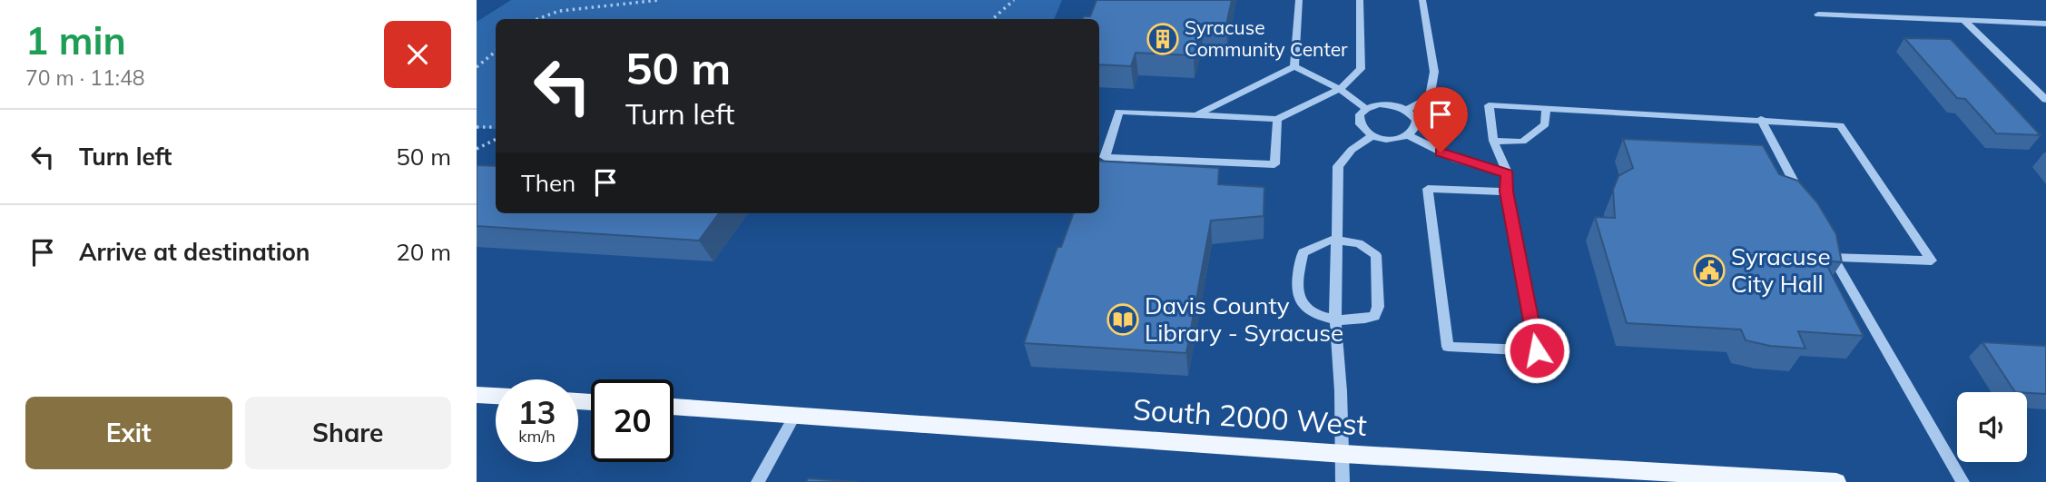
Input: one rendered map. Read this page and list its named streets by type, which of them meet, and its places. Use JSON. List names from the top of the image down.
{
  "streets": {
    "main road": ["South 2000 West"]
  },
  "places": {
    "building": ["Syracuse Community Center"],
    "public building": ["Syracuse City Hall"],
    "library": ["Davis County Library - Syracuse"]
  },
  "page": {
    "heading": ["1 min", "70 m · 11:48"],
    "turn": ["50 m", "Turn left"],
    "list": [
      {
        "name": "Turn left",
        "value": "50 m"
      },
      {
        "name": "Arrive at destination",
        "value": "20 m"
      }
    ],
    "then": "Then",
    "speed": "13 km/h",
    "limit": "20",
    "buttons": ["Exit", "Share"]
  }
}
